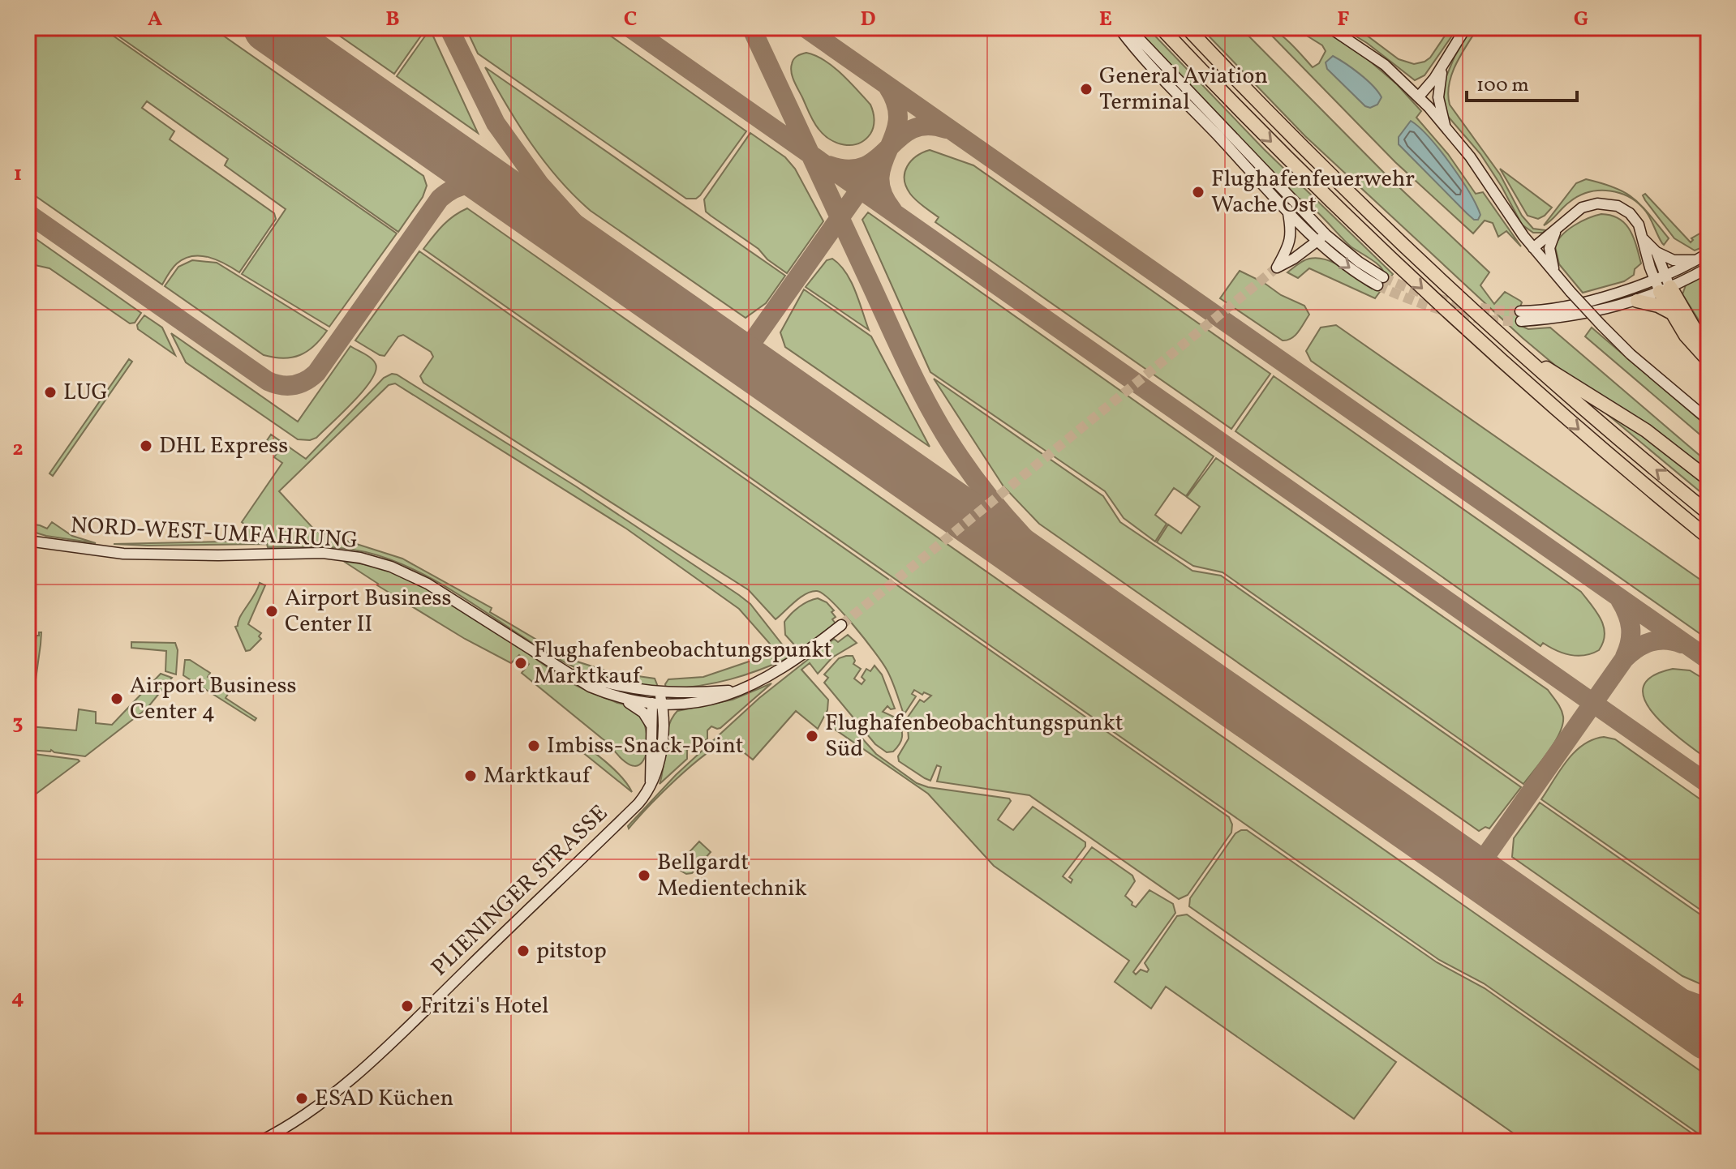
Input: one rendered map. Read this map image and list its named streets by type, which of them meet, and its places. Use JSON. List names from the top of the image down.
{
  "streets": {
    "main road": ["NORD-WEST-UMFAHRUNG", "PLIENINGER STRASSE"]
  },
  "crossings": [
    ["NORD-WEST-UMFAHRUNG", "PLIENINGER STRASSE"]
  ],
  "places": [
    "General Aviation Terminal",
    "Flughafenfeuerwehr Wache Ost",
    "LUG",
    "DHL Express",
    "Airport Business Center II",
    "Flughafenbeobachtungspunkt Marktkauf",
    "Airport Business Center 4",
    "Flughafenbeobachtungspunkt Süd",
    "Imbiss-Snack-Point",
    "Marktkauf",
    "Bellgardt Medientechnik",
    "pitstop",
    "Fritzi's Hotel",
    "ESAD Küchen"
  ],
  "scale_bar": "100 m",
  "grid": {
    "columns": [
      "A",
      "B",
      "C",
      "D",
      "E",
      "F",
      "G"
    ],
    "rows": [
      "1",
      "2",
      "3",
      "4"
    ]
  }
}
